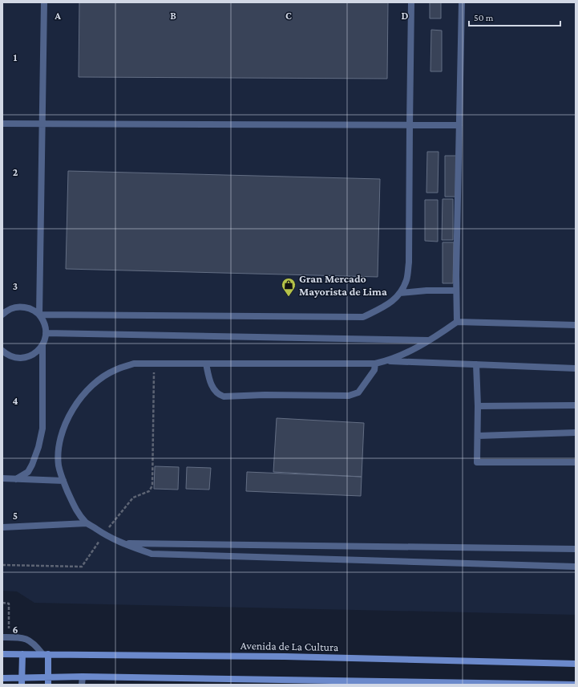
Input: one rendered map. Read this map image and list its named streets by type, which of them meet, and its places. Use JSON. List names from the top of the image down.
{
  "streets": {
    "main road": ["Avenida de La Cultura"]
  },
  "places": {
    "shop": ["Gran Mercado Mayorista de Lima"]
  },
  "scale_bar": "50 m",
  "grid": {
    "columns": [
      "A",
      "B",
      "C",
      "D"
    ],
    "rows": [
      "1",
      "2",
      "3",
      "4",
      "5",
      "6"
    ]
  }
}
